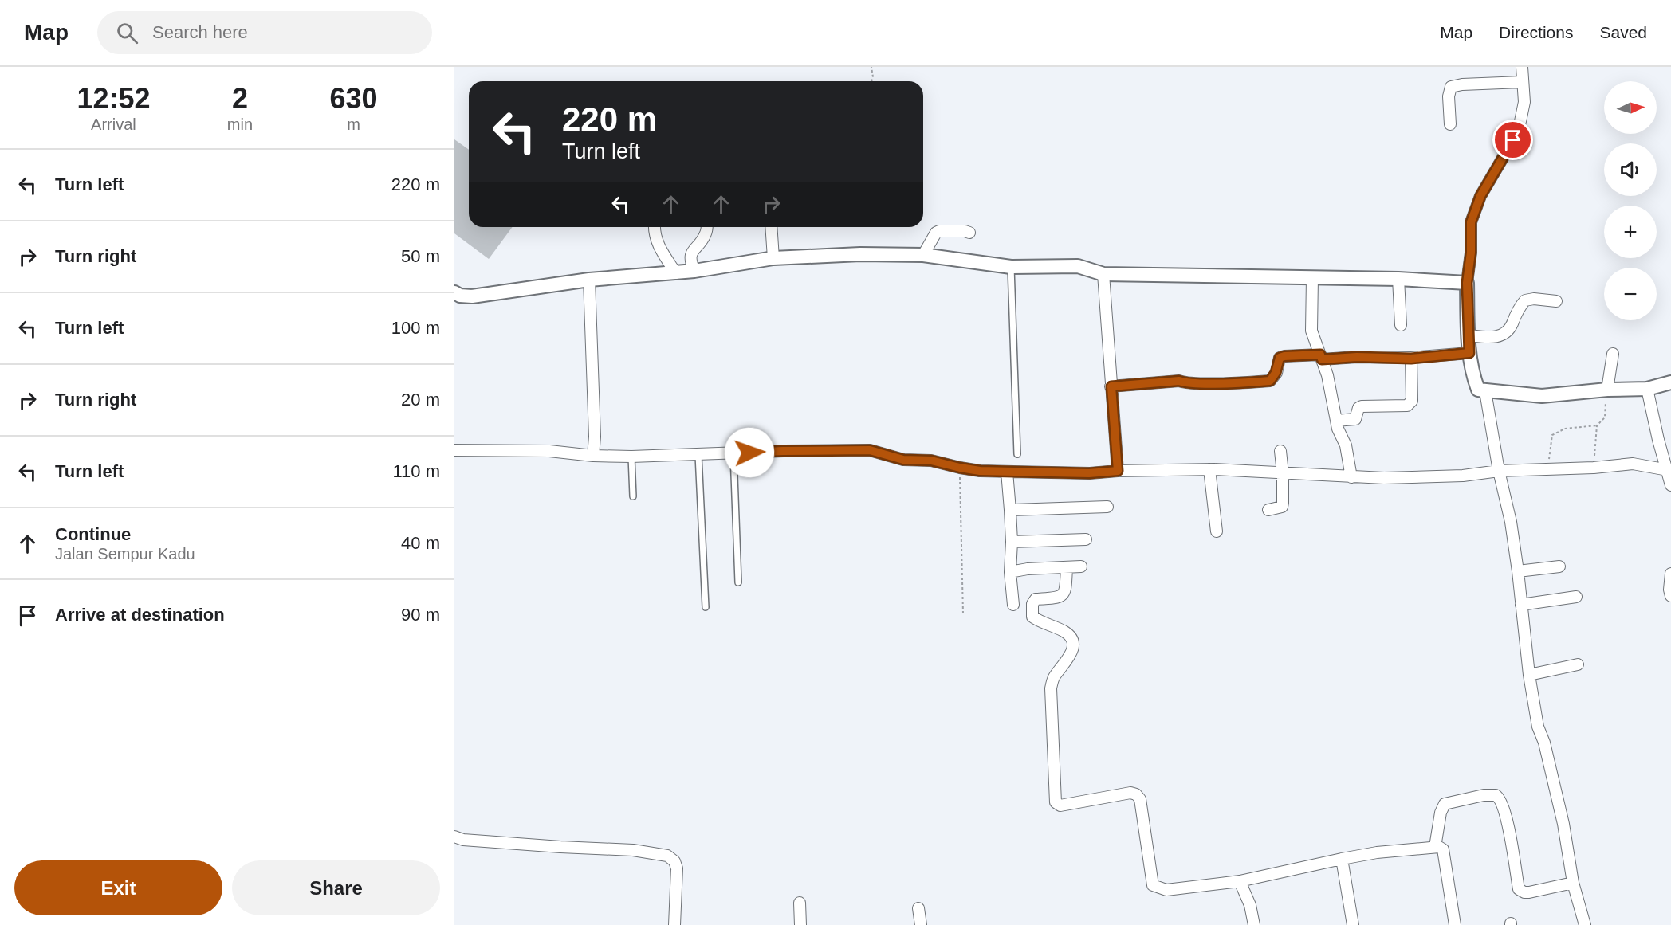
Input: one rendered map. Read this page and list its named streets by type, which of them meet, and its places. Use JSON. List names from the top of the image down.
{
  "north": "right",
  "page": {
    "header": "Map",
    "search": "Search here",
    "nav": ["Map", "Directions", "Saved"],
    "eta": [
      "12:52",
      "Arrival",
      "2",
      "min",
      "630",
      "m"
    ],
    "map_buttons": ["+", "−"],
    "turn": ["220 m", "Turn left"],
    "list": [
      {
        "name": "Turn left",
        "value": "220 m"
      },
      {
        "name": "Turn right",
        "value": "50 m"
      },
      {
        "name": "Turn left",
        "value": "100 m"
      },
      {
        "name": "Turn right",
        "value": "20 m"
      },
      {
        "name": "Turn left",
        "value": "110 m"
      },
      {
        "name": "Continue",
        "note": "Jalan Sempur Kadu",
        "value": "40 m"
      },
      {
        "name": "Arrive at destination",
        "value": "90 m"
      }
    ],
    "buttons": ["Exit", "Share"]
  }
}
